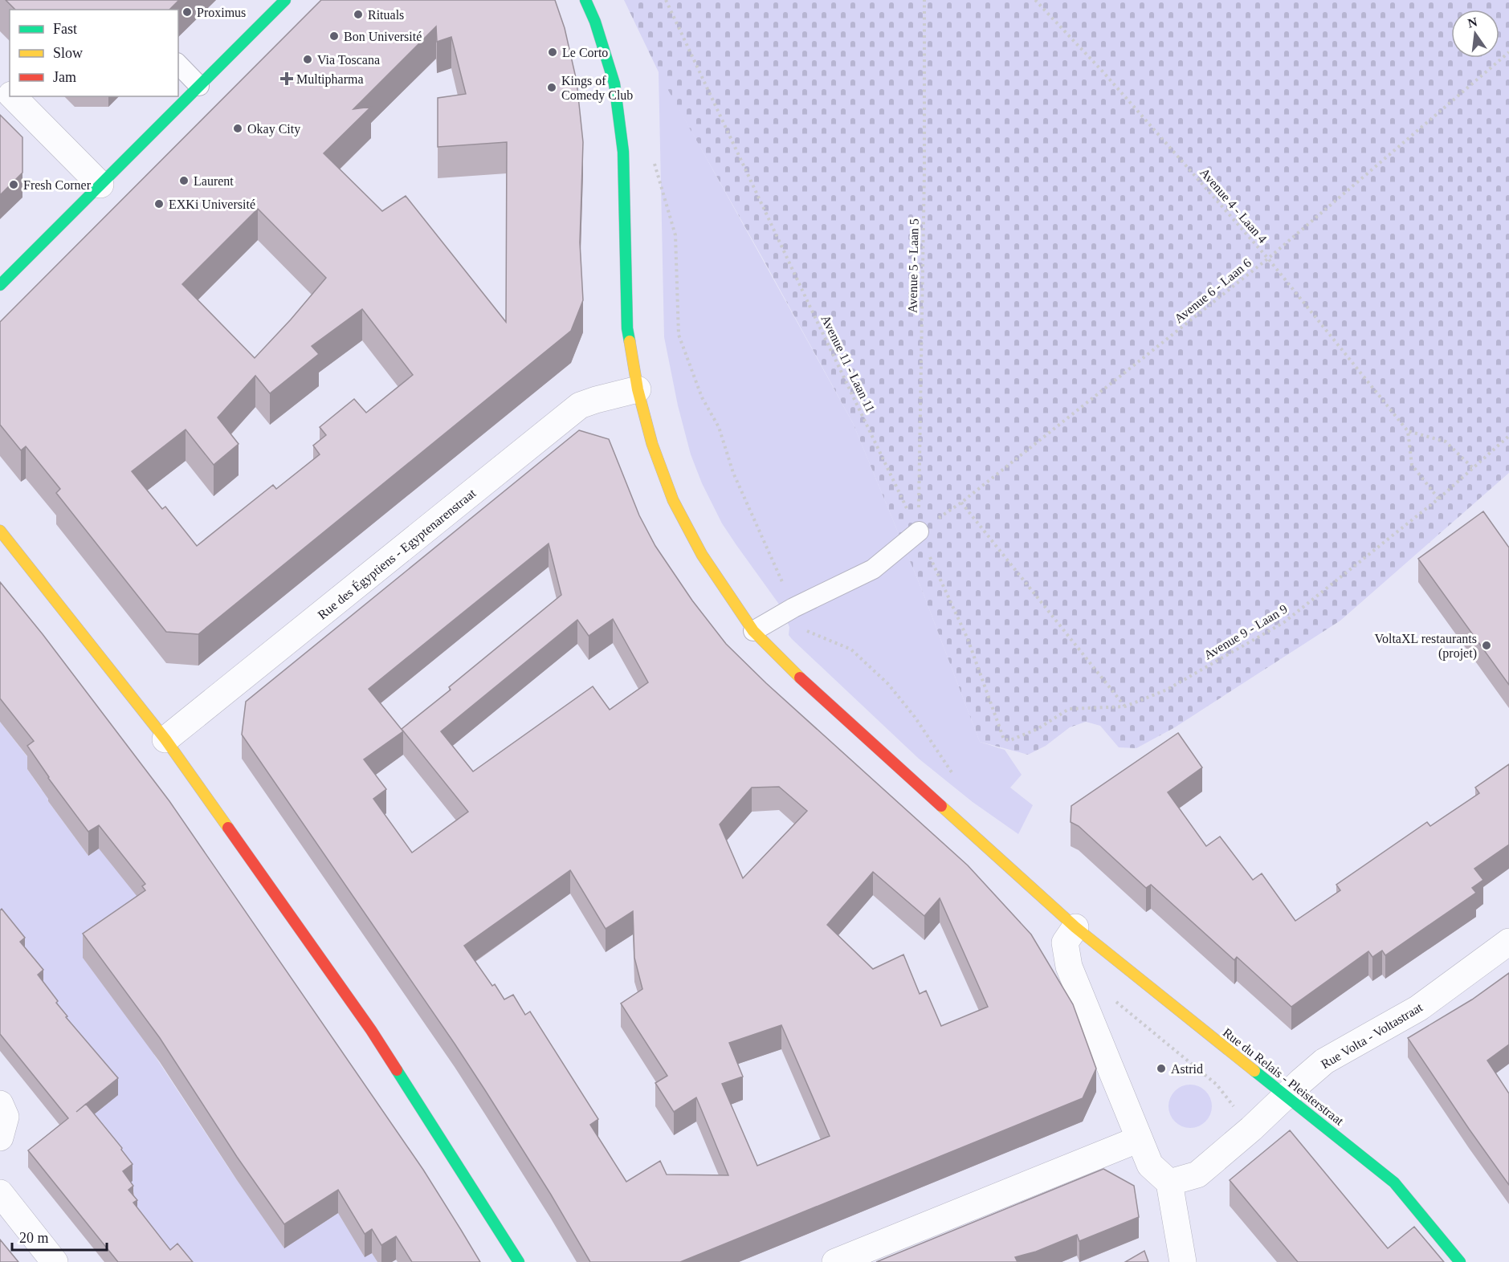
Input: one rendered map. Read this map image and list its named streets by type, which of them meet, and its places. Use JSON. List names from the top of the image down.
{
  "streets": {
    "street": ["Rue des Égyptiens - Egyptenarenstraat", "Rue Volta - Voltastraat", "Rue du Relais - Pleisterstraat"],
    "path": [
      "Avenue 4 - Laan 4",
      "Avenue 5 - Laan 5",
      "Avenue 6 - Laan 6",
      "Avenue 11 - Laan 11",
      "Avenue 9 - Laan 9"
    ]
  },
  "crossings": [
    ["Avenue 4 - Laan 4", "Avenue 6 - Laan 6"],
    ["Avenue 5 - Laan 5", "Avenue 6 - Laan 6"],
    ["Avenue 5 - Laan 5", "Avenue 11 - Laan 11"],
    ["Avenue 6 - Laan 6", "Avenue 11 - Laan 11"],
    ["Avenue 11 - Laan 11", "Avenue 9 - Laan 9"],
    ["Rue des Égyptiens - Egyptenarenstraat", "Rue du Relais - Pleisterstraat"],
    ["Rue Volta - Voltastraat", "Rue du Relais - Pleisterstraat"]
  ],
  "places": {
    "other": [
      "Proximus",
      "Rituals",
      "Bon Université",
      "Le Corto",
      "Via Toscana",
      "Kings of Comedy Club",
      "Okay City",
      "Laurent",
      "Fresh Corner",
      "EXKi Université",
      "VoltaXL restaurants (projet)",
      "Astrid"
    ],
    "health": ["Multipharma"]
  },
  "legend": ["Fast", "Slow", "Jam"],
  "scale_bar": "20 m",
  "north": "top"
}
